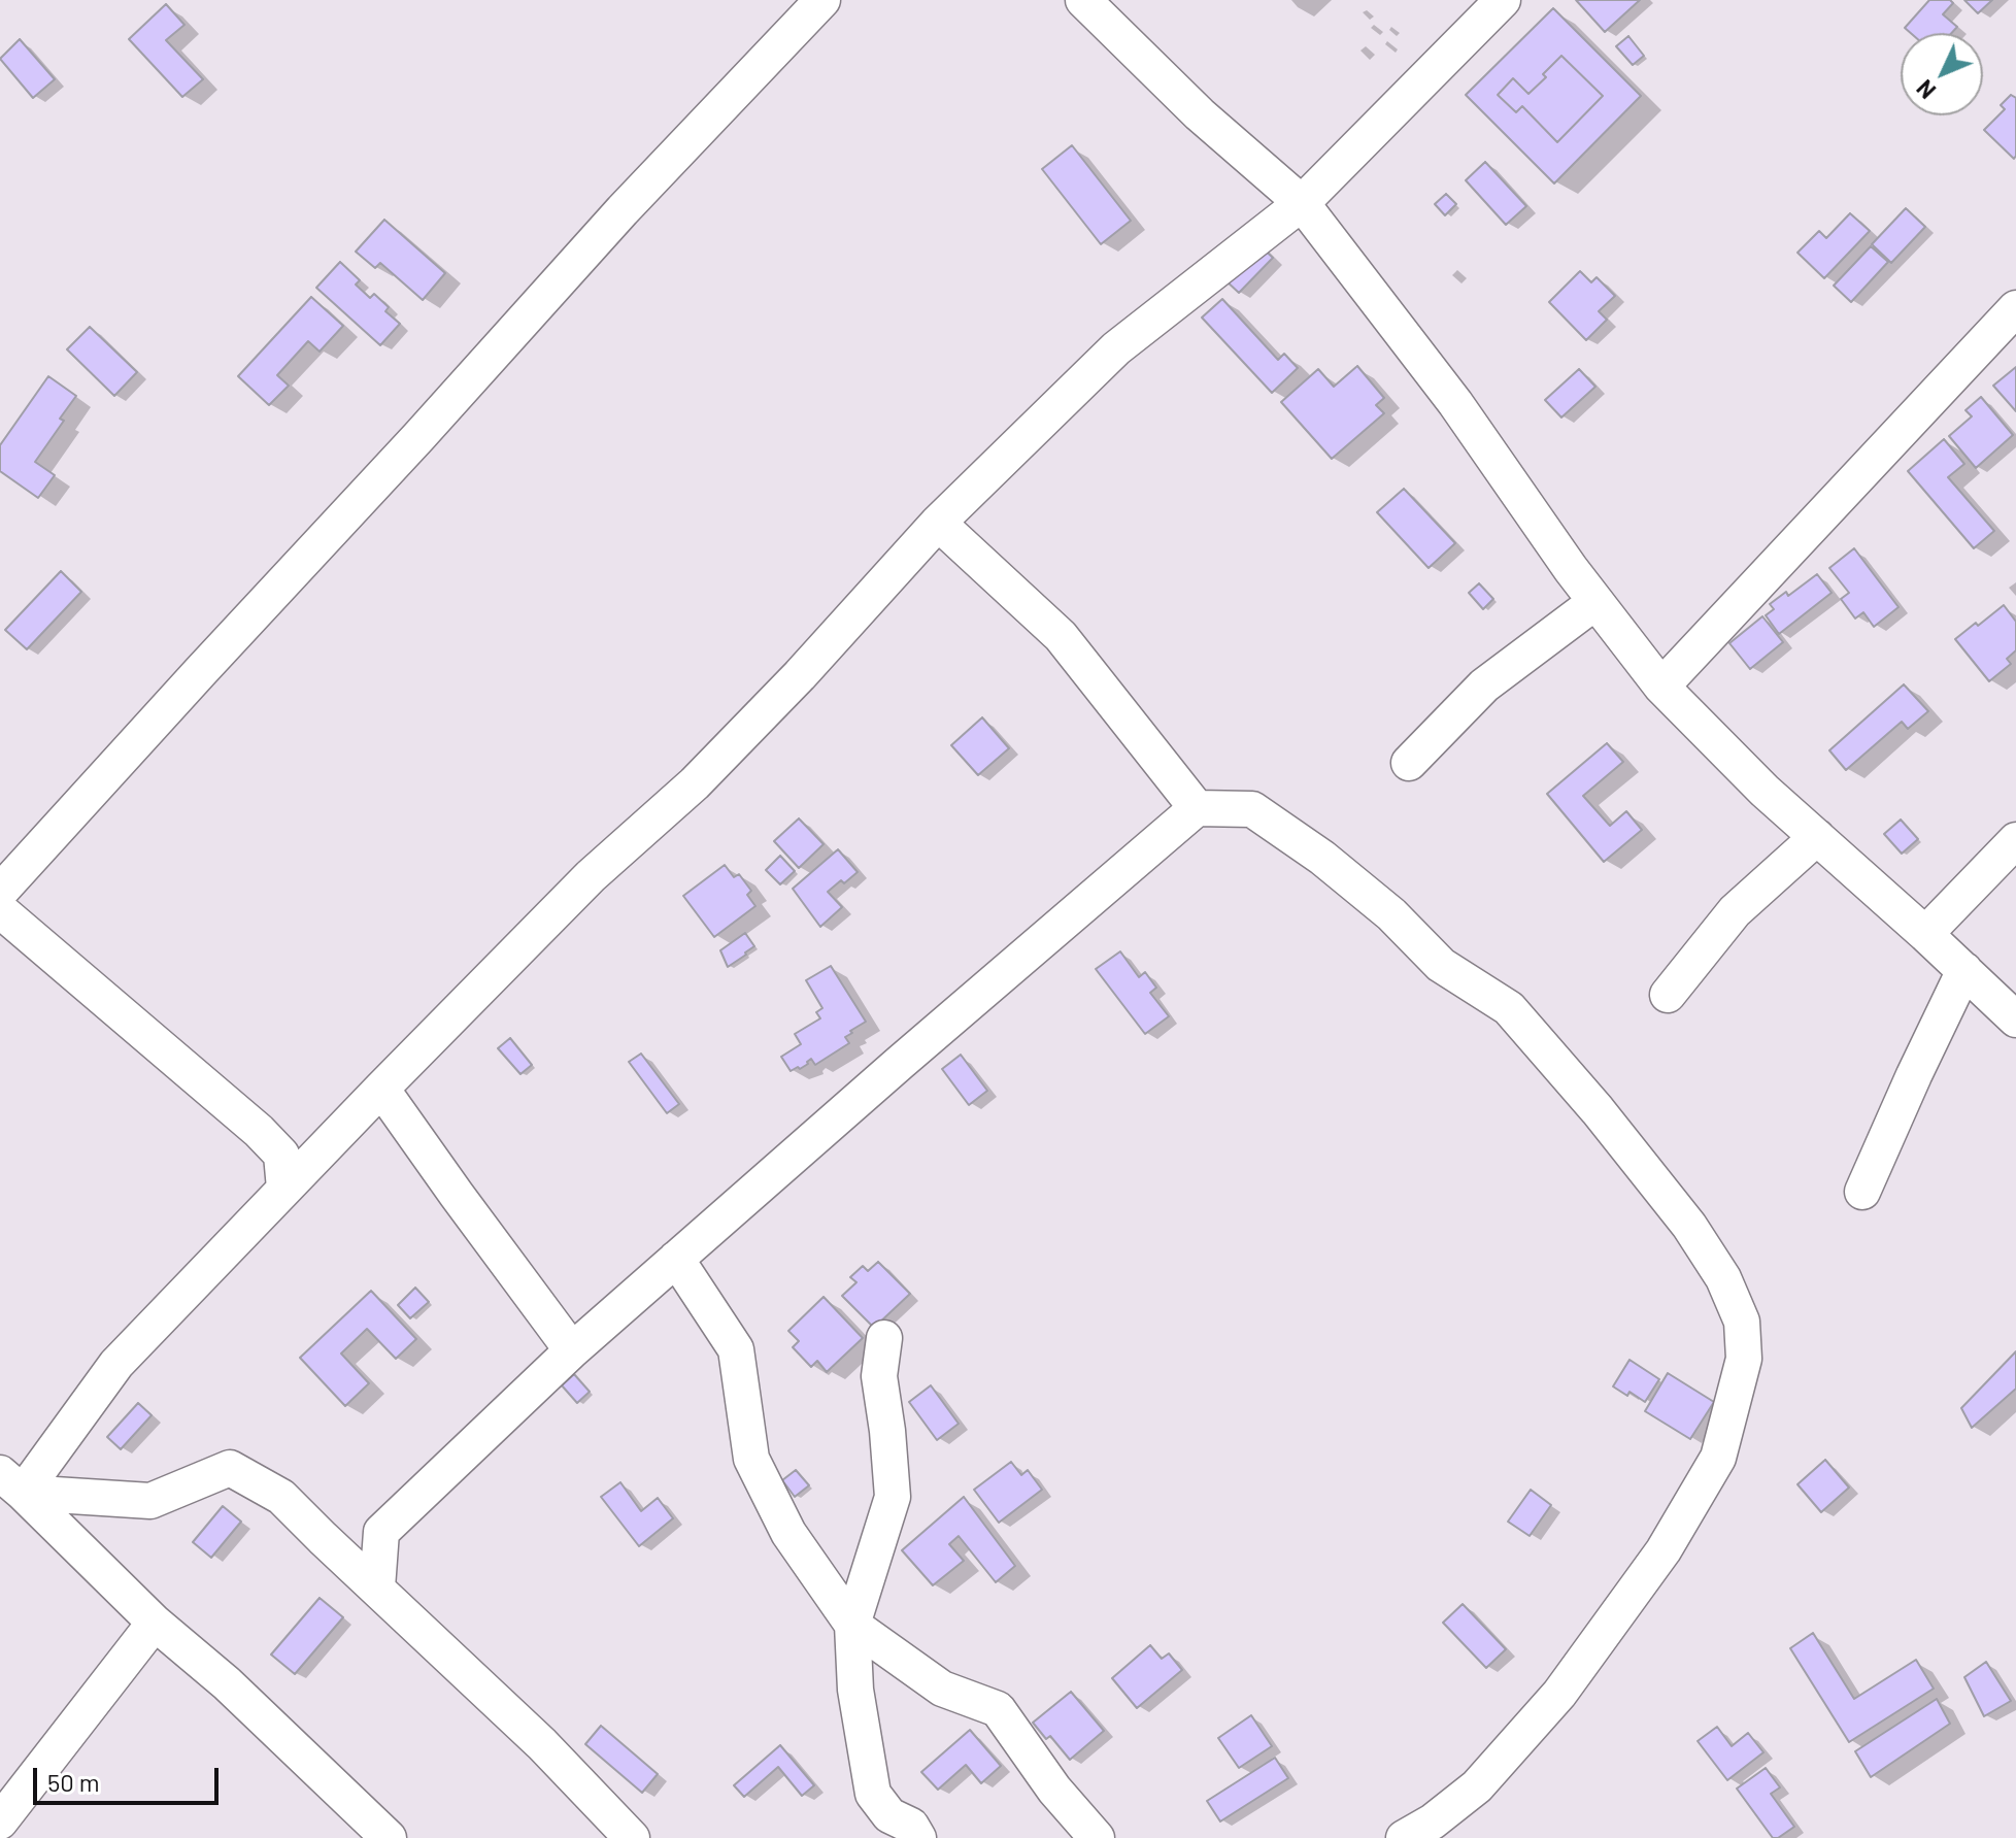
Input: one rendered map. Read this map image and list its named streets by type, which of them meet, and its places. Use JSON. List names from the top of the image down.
{
  "scale_bar": "50 m",
  "north": "bottom left"
}
